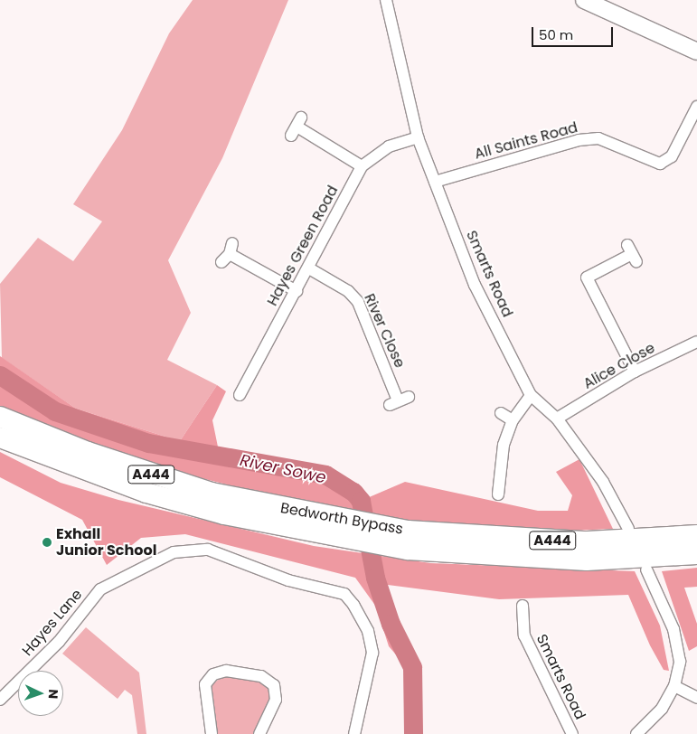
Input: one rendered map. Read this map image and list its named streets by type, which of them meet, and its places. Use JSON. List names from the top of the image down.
{
  "streets": {
    "highway": ["A444", "Bedworth Bypass"],
    "street": [
      "All Saints Road",
      "Hayes Green Road",
      "Smarts Road",
      "River Close",
      "Alice Close",
      "Hayes Lane"
    ]
  },
  "crossings": [
    ["All Saints Road", "Smarts Road"],
    ["Hayes Green Road", "Smarts Road"],
    ["Hayes Green Road", "River Close"],
    ["Smarts Road", "Alice Close"]
  ],
  "water": ["River Sowe"],
  "places": ["Exhall Junior School"],
  "scale_bar": "50 m",
  "north": "right"
}
